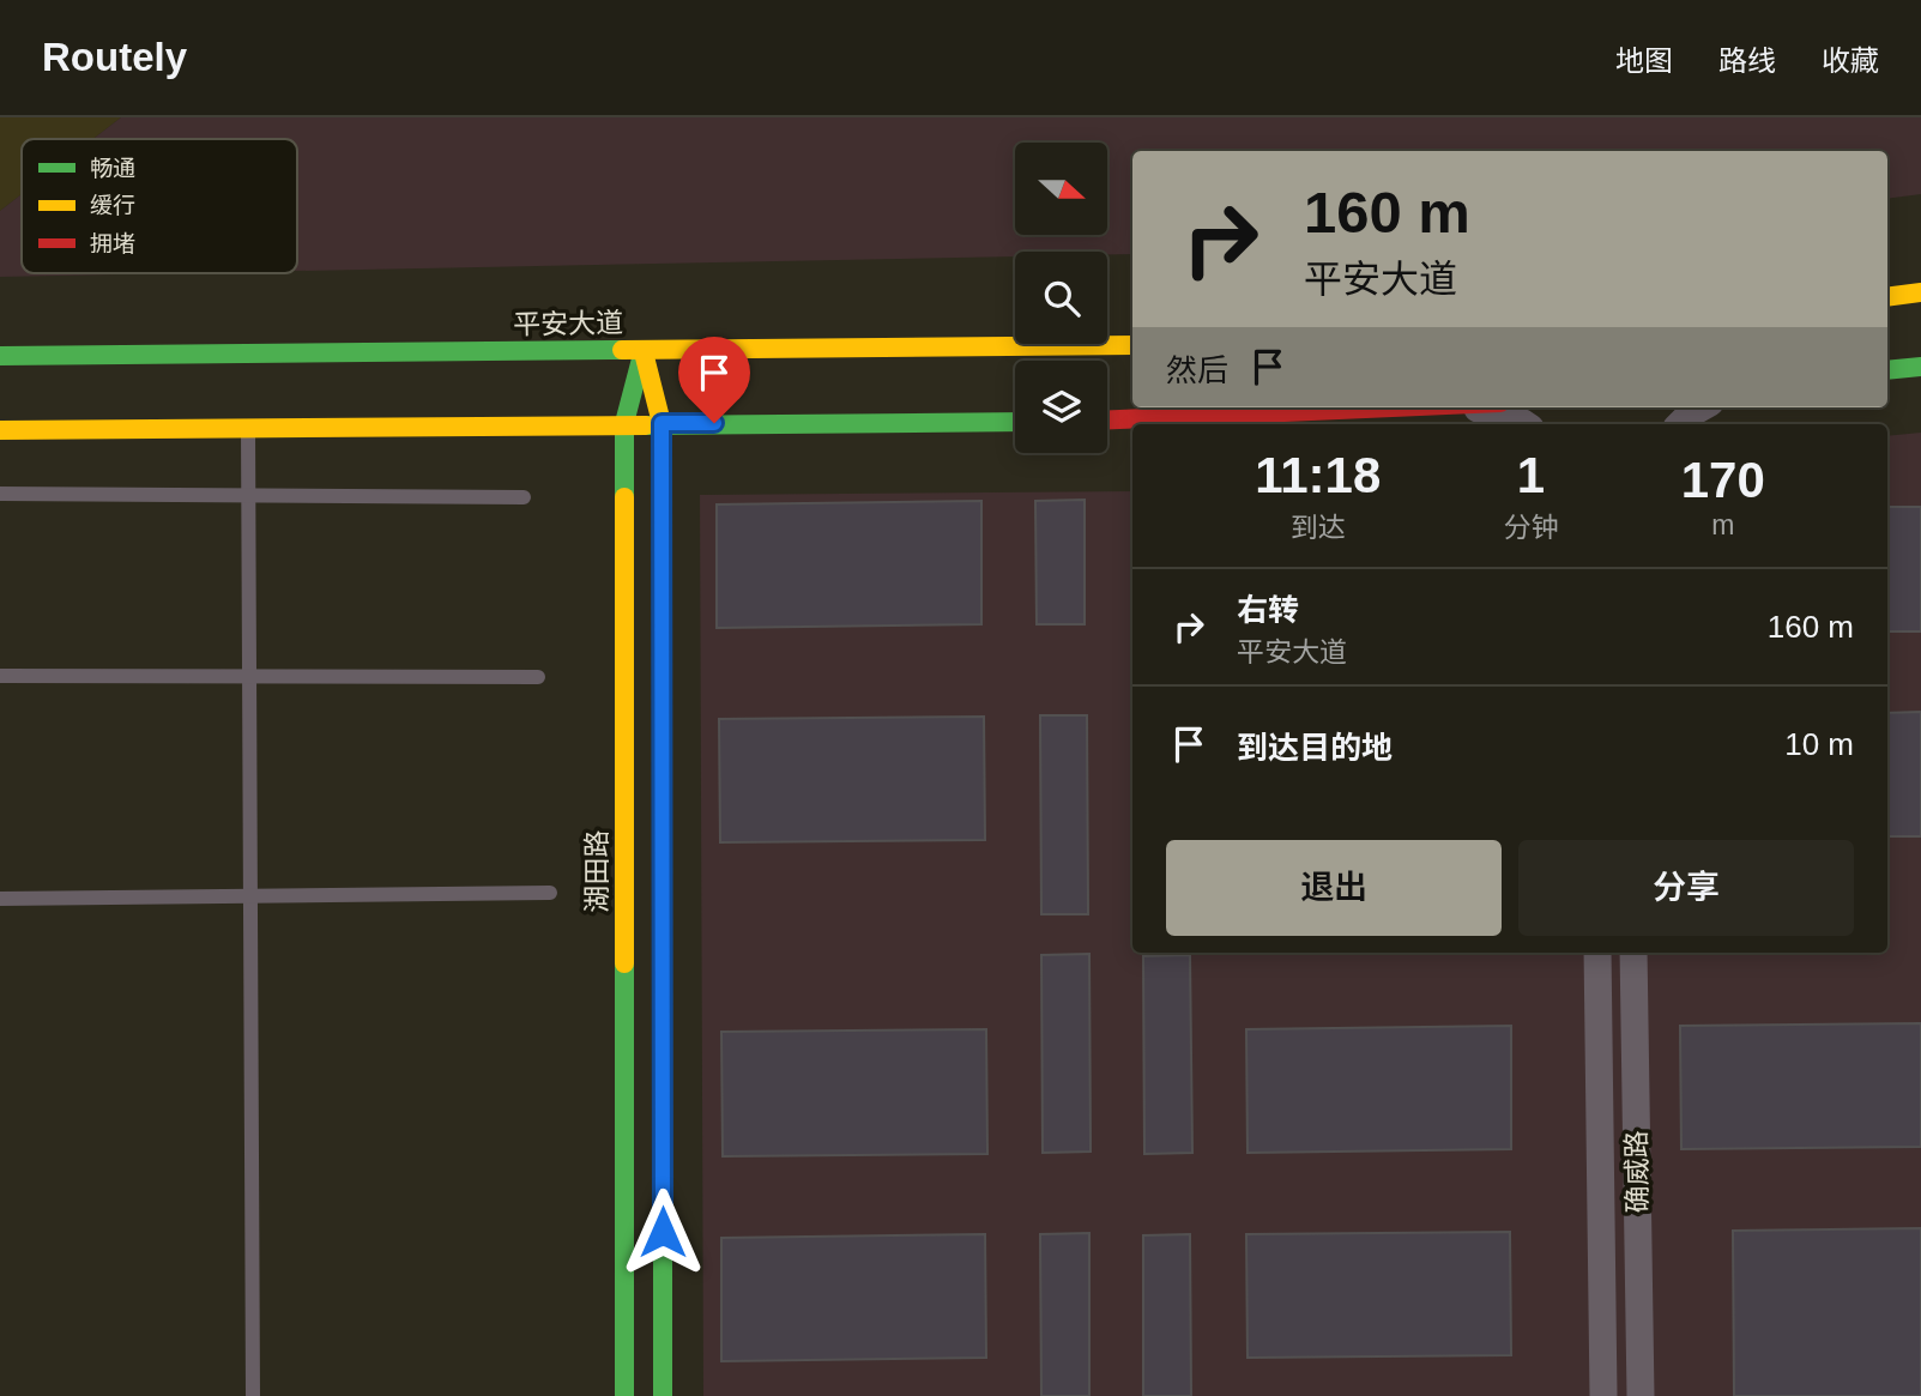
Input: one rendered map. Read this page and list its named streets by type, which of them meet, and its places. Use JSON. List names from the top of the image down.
{
  "streets": {
    "main road": ["平安大道", "湖田路"],
    "street": ["确威路"]
  },
  "crossings": [
    ["平安大道", "湖田路"]
  ],
  "legend": ["畅通", "缓行", "拥堵"],
  "north": "right",
  "page": {
    "header": "Routely",
    "nav": ["地图", "路线", "收藏"],
    "turn": ["160 m", "平安大道"],
    "then": "然后",
    "eta": [
      "11:18",
      "到达",
      "1",
      "分钟",
      "170",
      "m"
    ],
    "list": [
      {
        "name": "右转",
        "note": "平安大道",
        "value": "160 m"
      },
      {
        "name": "到达目的地",
        "value": "10 m"
      }
    ],
    "buttons": ["退出", "分享"]
  }
}
